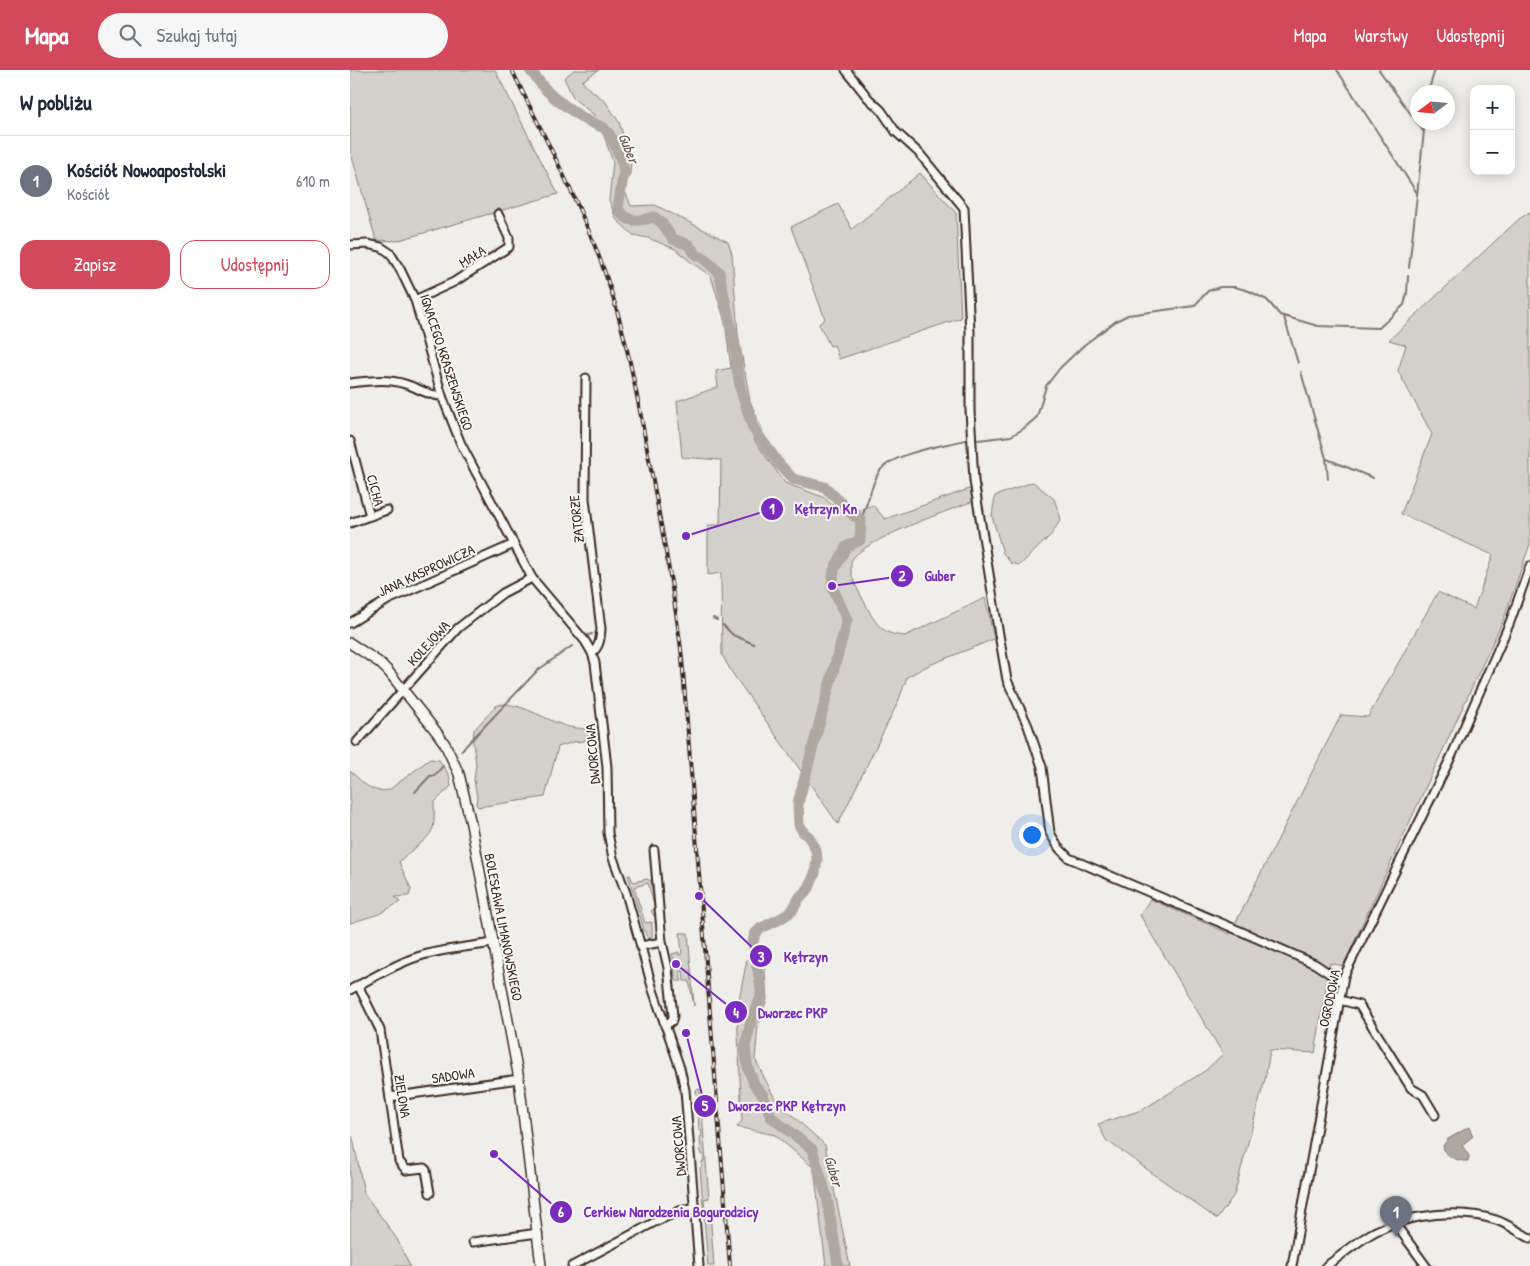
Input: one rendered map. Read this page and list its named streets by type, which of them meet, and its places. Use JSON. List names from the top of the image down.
{
  "streets": {
    "street": [
      "MAŁA",
      "IGNACEGO KRASZEWSKIEGO",
      "CICHA",
      "ZATORZE",
      "JANA KASPROWICZA",
      "KOLEJOWA",
      "DWORCOWA",
      "BOLESŁAWA LIMANOWSKIEGO",
      "OGRODOWA",
      "SADOWA",
      "ZIELONA"
    ]
  },
  "crossings": [
    ["MAŁA", "IGNACEGO KRASZEWSKIEGO"],
    ["IGNACEGO KRASZEWSKIEGO", "JANA KASPROWICZA"],
    ["IGNACEGO KRASZEWSKIEGO", "KOLEJOWA"],
    ["IGNACEGO KRASZEWSKIEGO", "DWORCOWA"],
    ["ZATORZE", "DWORCOWA"],
    ["KOLEJOWA", "DWORCOWA"],
    ["KOLEJOWA", "BOLESŁAWA LIMANOWSKIEGO"],
    ["BOLESŁAWA LIMANOWSKIEGO", "SADOWA"],
    ["SADOWA", "ZIELONA"]
  ],
  "water": ["Guber"],
  "places": [
    "Kętrzyn Kn",
    "Guber",
    "Kętrzyn",
    "Dworzec PKP",
    "Dworzec PKP Kętrzyn",
    "Cerkiew Narodzenia Bogurodzicy"
  ],
  "north": "left",
  "page": {
    "header": "Mapa",
    "search": "Szukaj tutaj",
    "nav": ["Mapa", "Warstwy", "Udostępnij"],
    "heading": "W pobliżu",
    "map_buttons": ["+", "−"],
    "list": [
      {
        "mark": "1",
        "name": "Kościół Nowoapostolski",
        "note": "Kościół",
        "value": "610 m"
      }
    ],
    "buttons": ["Zapisz", "Udostępnij"],
    "pins": "1"
  }
}
